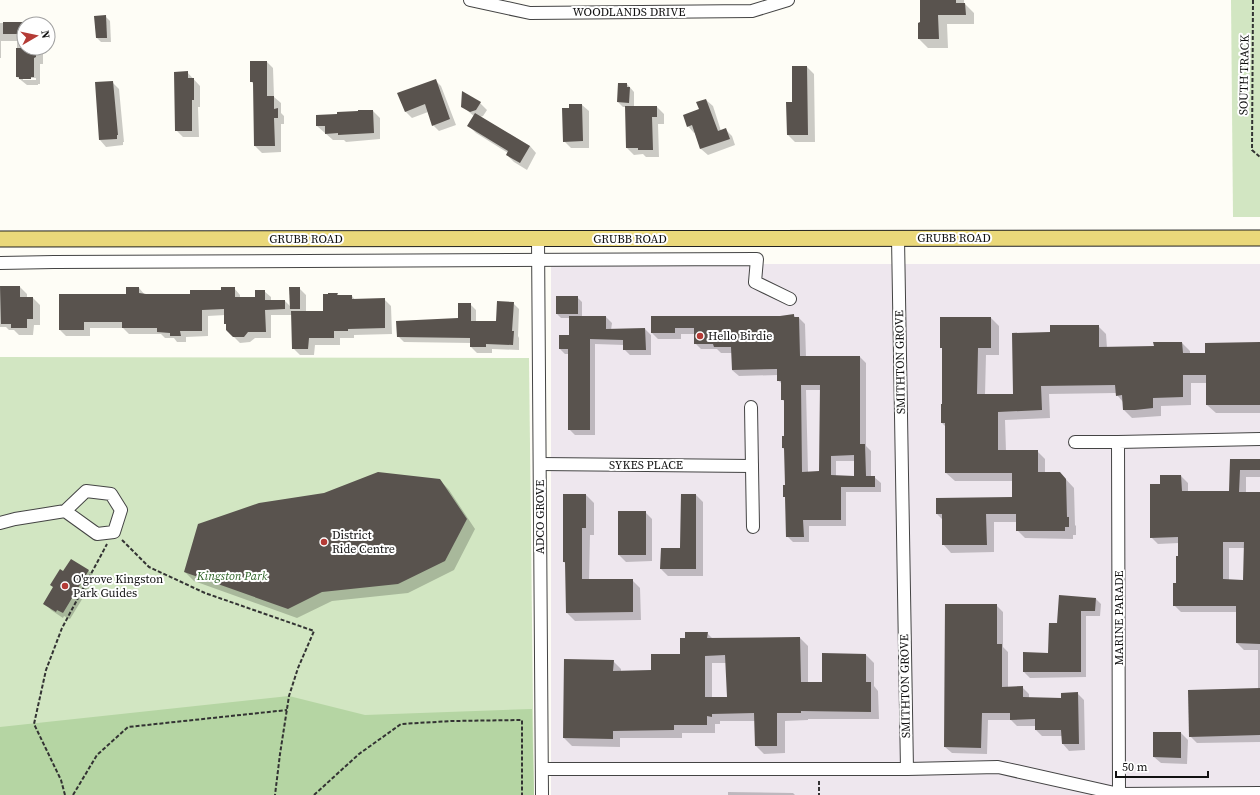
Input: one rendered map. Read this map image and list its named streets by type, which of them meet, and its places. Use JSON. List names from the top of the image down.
{
  "streets": {
    "main road": ["GRUBB ROAD"],
    "street": [
      "WOODLANDS DRIVE",
      "SMITHTON GROVE",
      "SYKES PLACE",
      "ADCO GROVE",
      "MARINE PARADE"
    ],
    "path": ["SOUTH TRACK"]
  },
  "crossings": [
    ["GRUBB ROAD", "SMITHTON GROVE"],
    ["GRUBB ROAD", "ADCO GROVE"],
    ["SYKES PLACE", "ADCO GROVE"]
  ],
  "parks": ["Kingston Park"],
  "places": ["Hello Birdie", "District Ride Centre", "O'grove Kingston Park Guides"],
  "scale_bar": "50 m",
  "north": "right"
}
